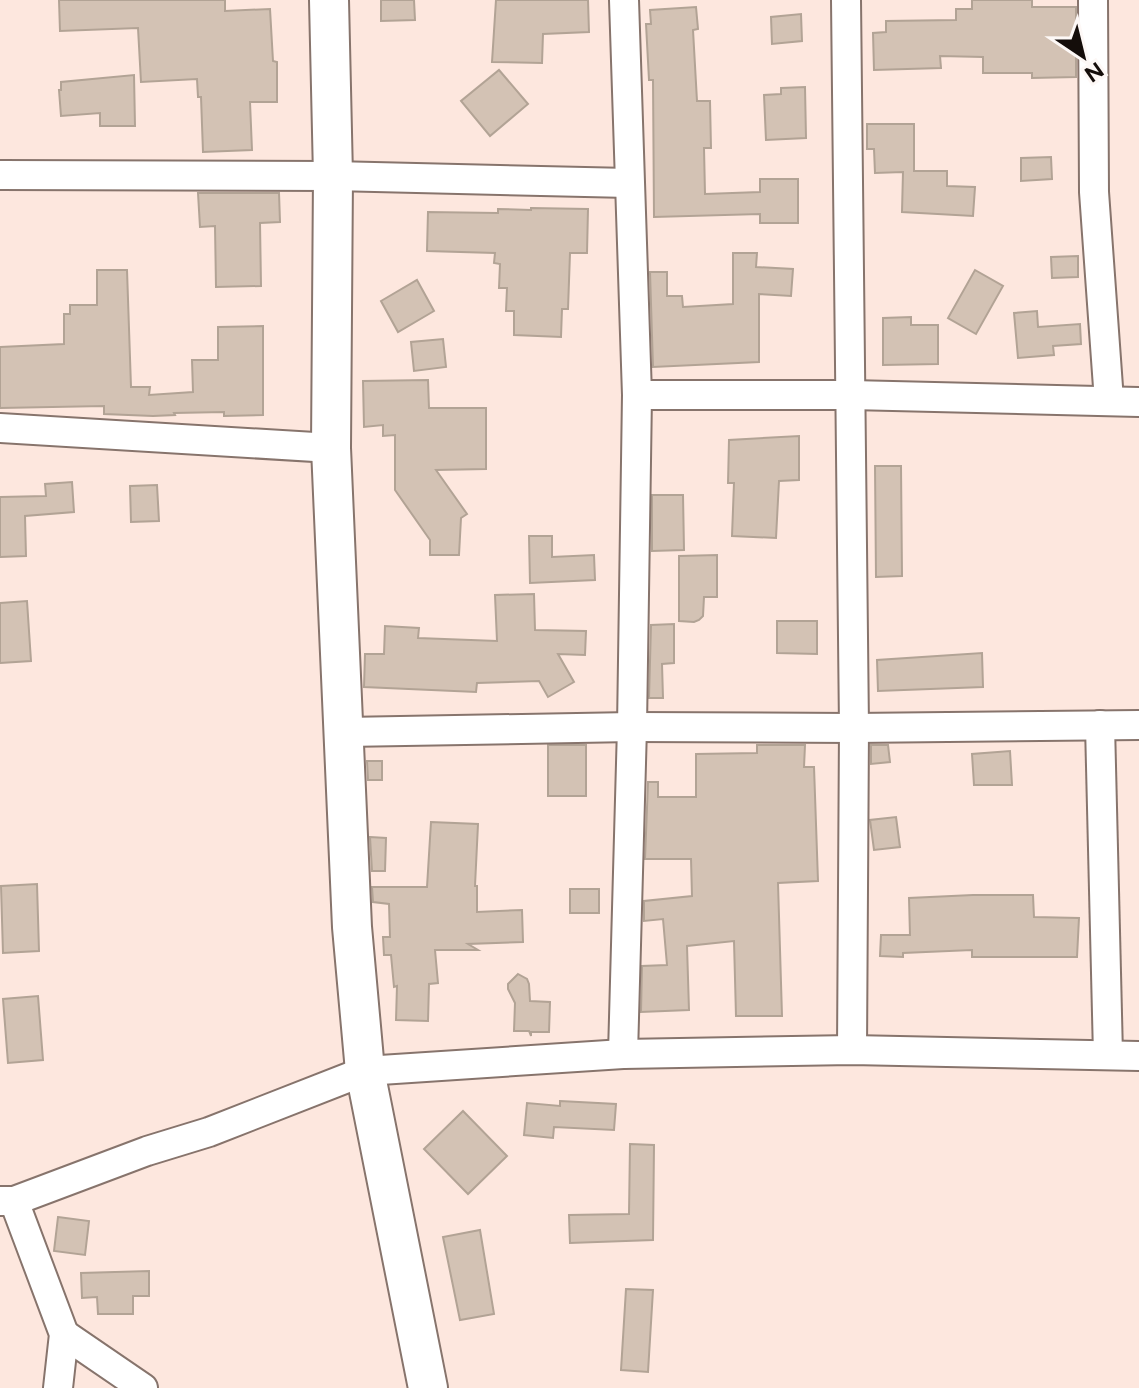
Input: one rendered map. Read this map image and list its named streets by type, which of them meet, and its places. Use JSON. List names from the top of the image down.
{
  "north": "bottom right"
}
